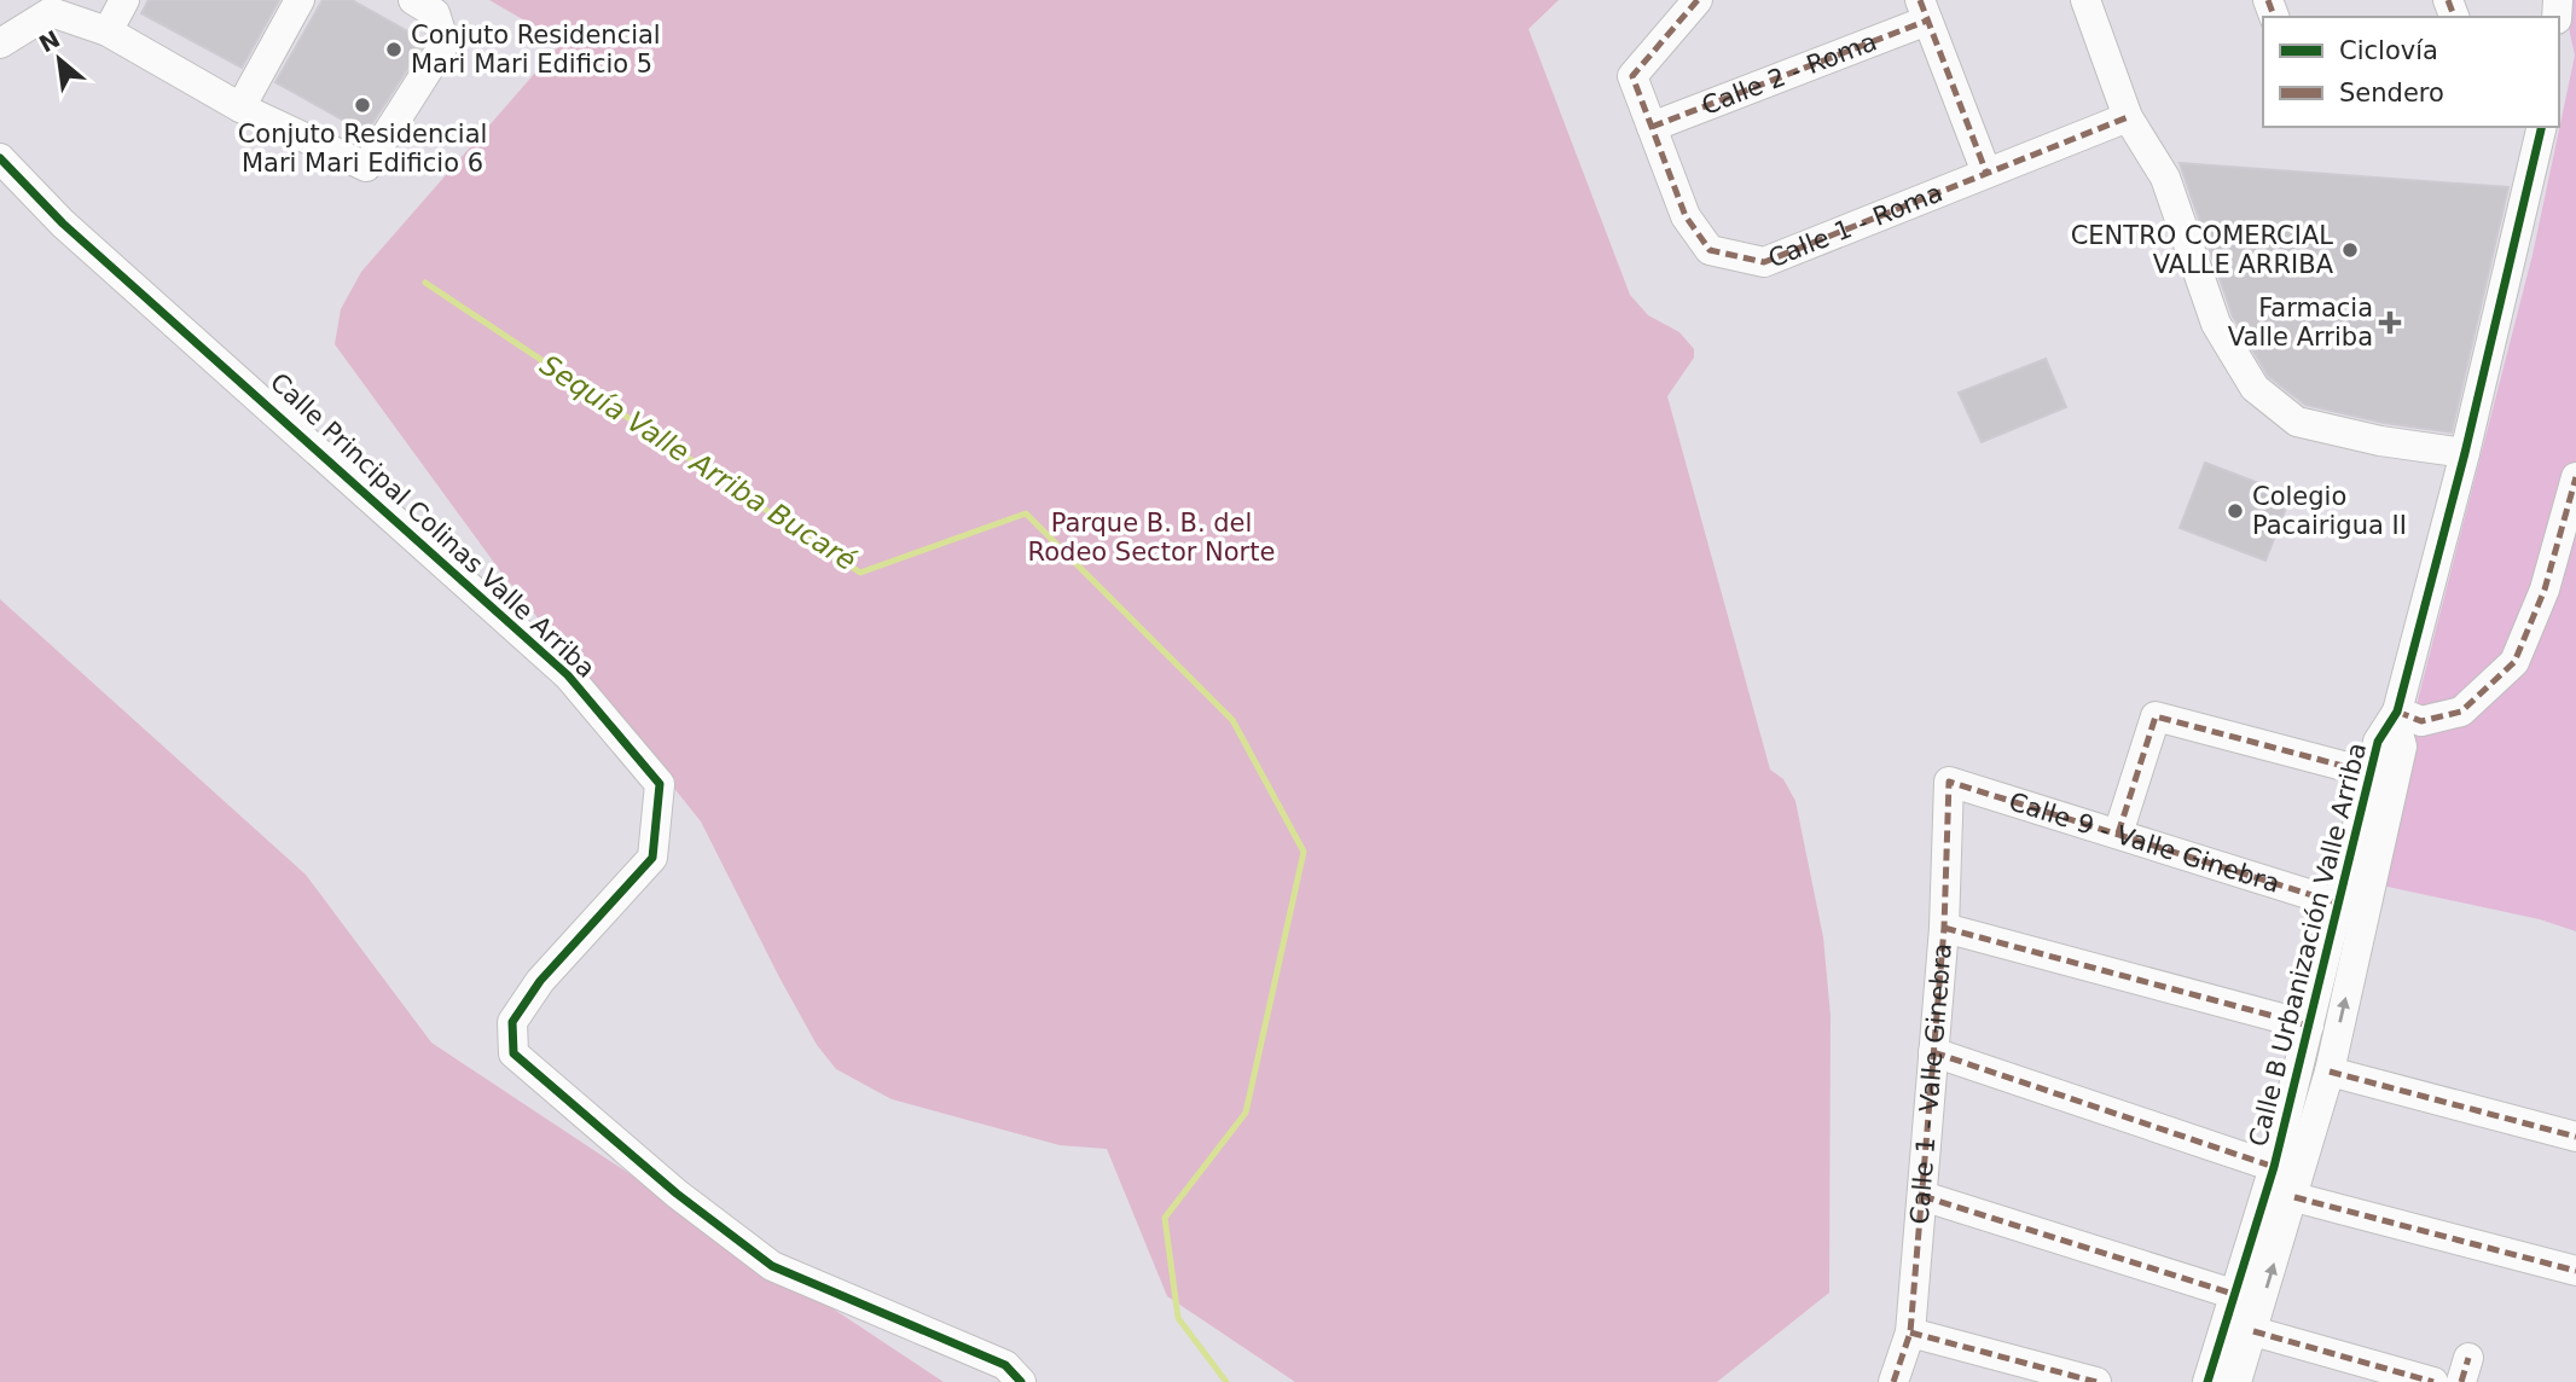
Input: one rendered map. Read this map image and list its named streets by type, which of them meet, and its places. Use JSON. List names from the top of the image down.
{
  "streets": {
    "street": [
      "Calle 2 - Roma",
      "Calle 1 - Roma",
      "Calle Principal Colinas Valle Arriba",
      "Calle 9 - Valle Ginebra",
      "Calle B Urbanización Valle Arriba",
      "Calle 1 - Valle Ginebra"
    ]
  },
  "crossings": [
    ["Calle 2 - Roma", "Calle 1 - Roma"],
    ["Calle 9 - Valle Ginebra", "Calle B Urbanización Valle Arriba"],
    ["Calle 9 - Valle Ginebra", "Calle 1 - Valle Ginebra"]
  ],
  "water": ["Sequía Valle Arriba Bucaré"],
  "parks": ["Parque B. B. del Rodeo Sector Norte"],
  "places": {
    "other": [
      "Conjuto Residencial Mari Mari Edificio 5",
      "Conjuto Residencial Mari Mari Edificio 6",
      "CENTRO COMERCIAL VALLE ARRIBA",
      "Colegio Pacairigua II"
    ],
    "health": ["Farmacia Valle Arriba"]
  },
  "legend": ["Ciclovía", "Sendero"],
  "north": "top left"
}
